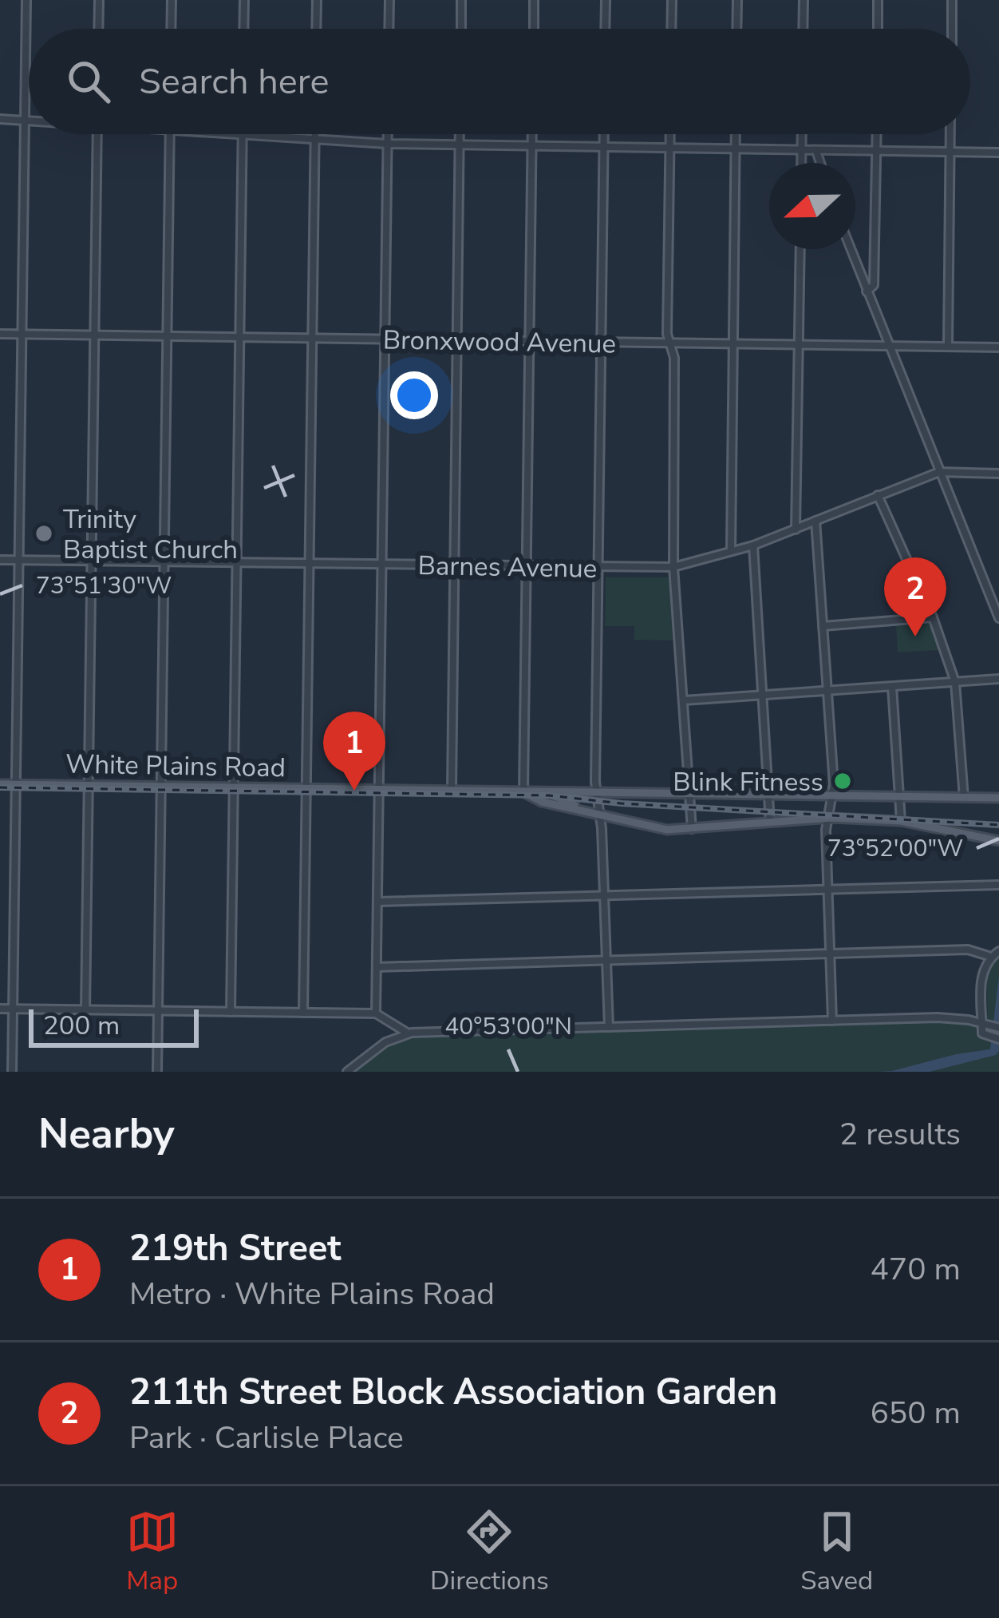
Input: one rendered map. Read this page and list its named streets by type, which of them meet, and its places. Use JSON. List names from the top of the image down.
{
  "streets": {
    "main road": ["White Plains Road"],
    "street": ["Bronxwood Avenue", "Barnes Avenue"]
  },
  "places": ["Trinity Baptist Church", "Blink Fitness"],
  "scale_bar": "200 m",
  "north": "left",
  "page": {
    "search": "Search here",
    "pins": ["2", "1"],
    "scale": "200 m",
    "heading": ["Nearby", "2 results"],
    "list": [
      {
        "mark": "1",
        "name": "219th Street",
        "note": "Metro · White Plains Road",
        "value": "470 m"
      },
      {
        "mark": "2",
        "name": "211th Street Block Association Garden",
        "note": "Park · Carlisle Place",
        "value": "650 m"
      }
    ],
    "nav": ["Map", "Directions", "Saved"]
  },
  "coordinates": ["73°51'30\"W", "73°52'00\"W", "40°53'00\"N"]
}
